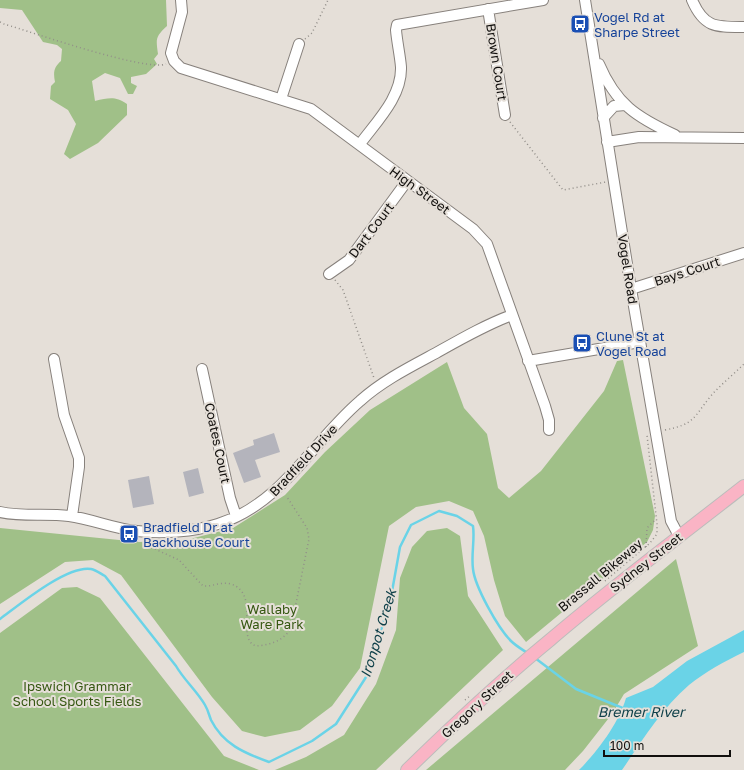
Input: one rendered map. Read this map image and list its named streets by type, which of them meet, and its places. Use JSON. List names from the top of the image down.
{
  "streets": {
    "main road": ["Sydney Street", "Gregory Street"],
    "street": [
      "Brown Court",
      "High Street",
      "Dart Court",
      "Vogel Road",
      "Bays Court",
      "Coates Court",
      "Bradfield Drive"
    ],
    "path": ["Brassall Bikeway"]
  },
  "crossings": [
    ["High Street", "Dart Court"],
    ["High Street", "Bradfield Drive"],
    ["Vogel Road", "Bays Court"],
    ["Vogel Road", "Sydney Street"],
    ["Coates Court", "Bradfield Drive"],
    ["Sydney Street", "Gregory Street"]
  ],
  "water": ["Ironpot Creek", "Bremer River"],
  "parks": ["Wallaby Ware Park", "Ipswich Grammar School Sports Fields"],
  "places": {
    "bus stop": ["Vogel Rd at Sharpe Street", "Clune St at Vogel Road", "Bradfield Dr at Backhouse Court"]
  },
  "scale_bar": "100 m"
}
